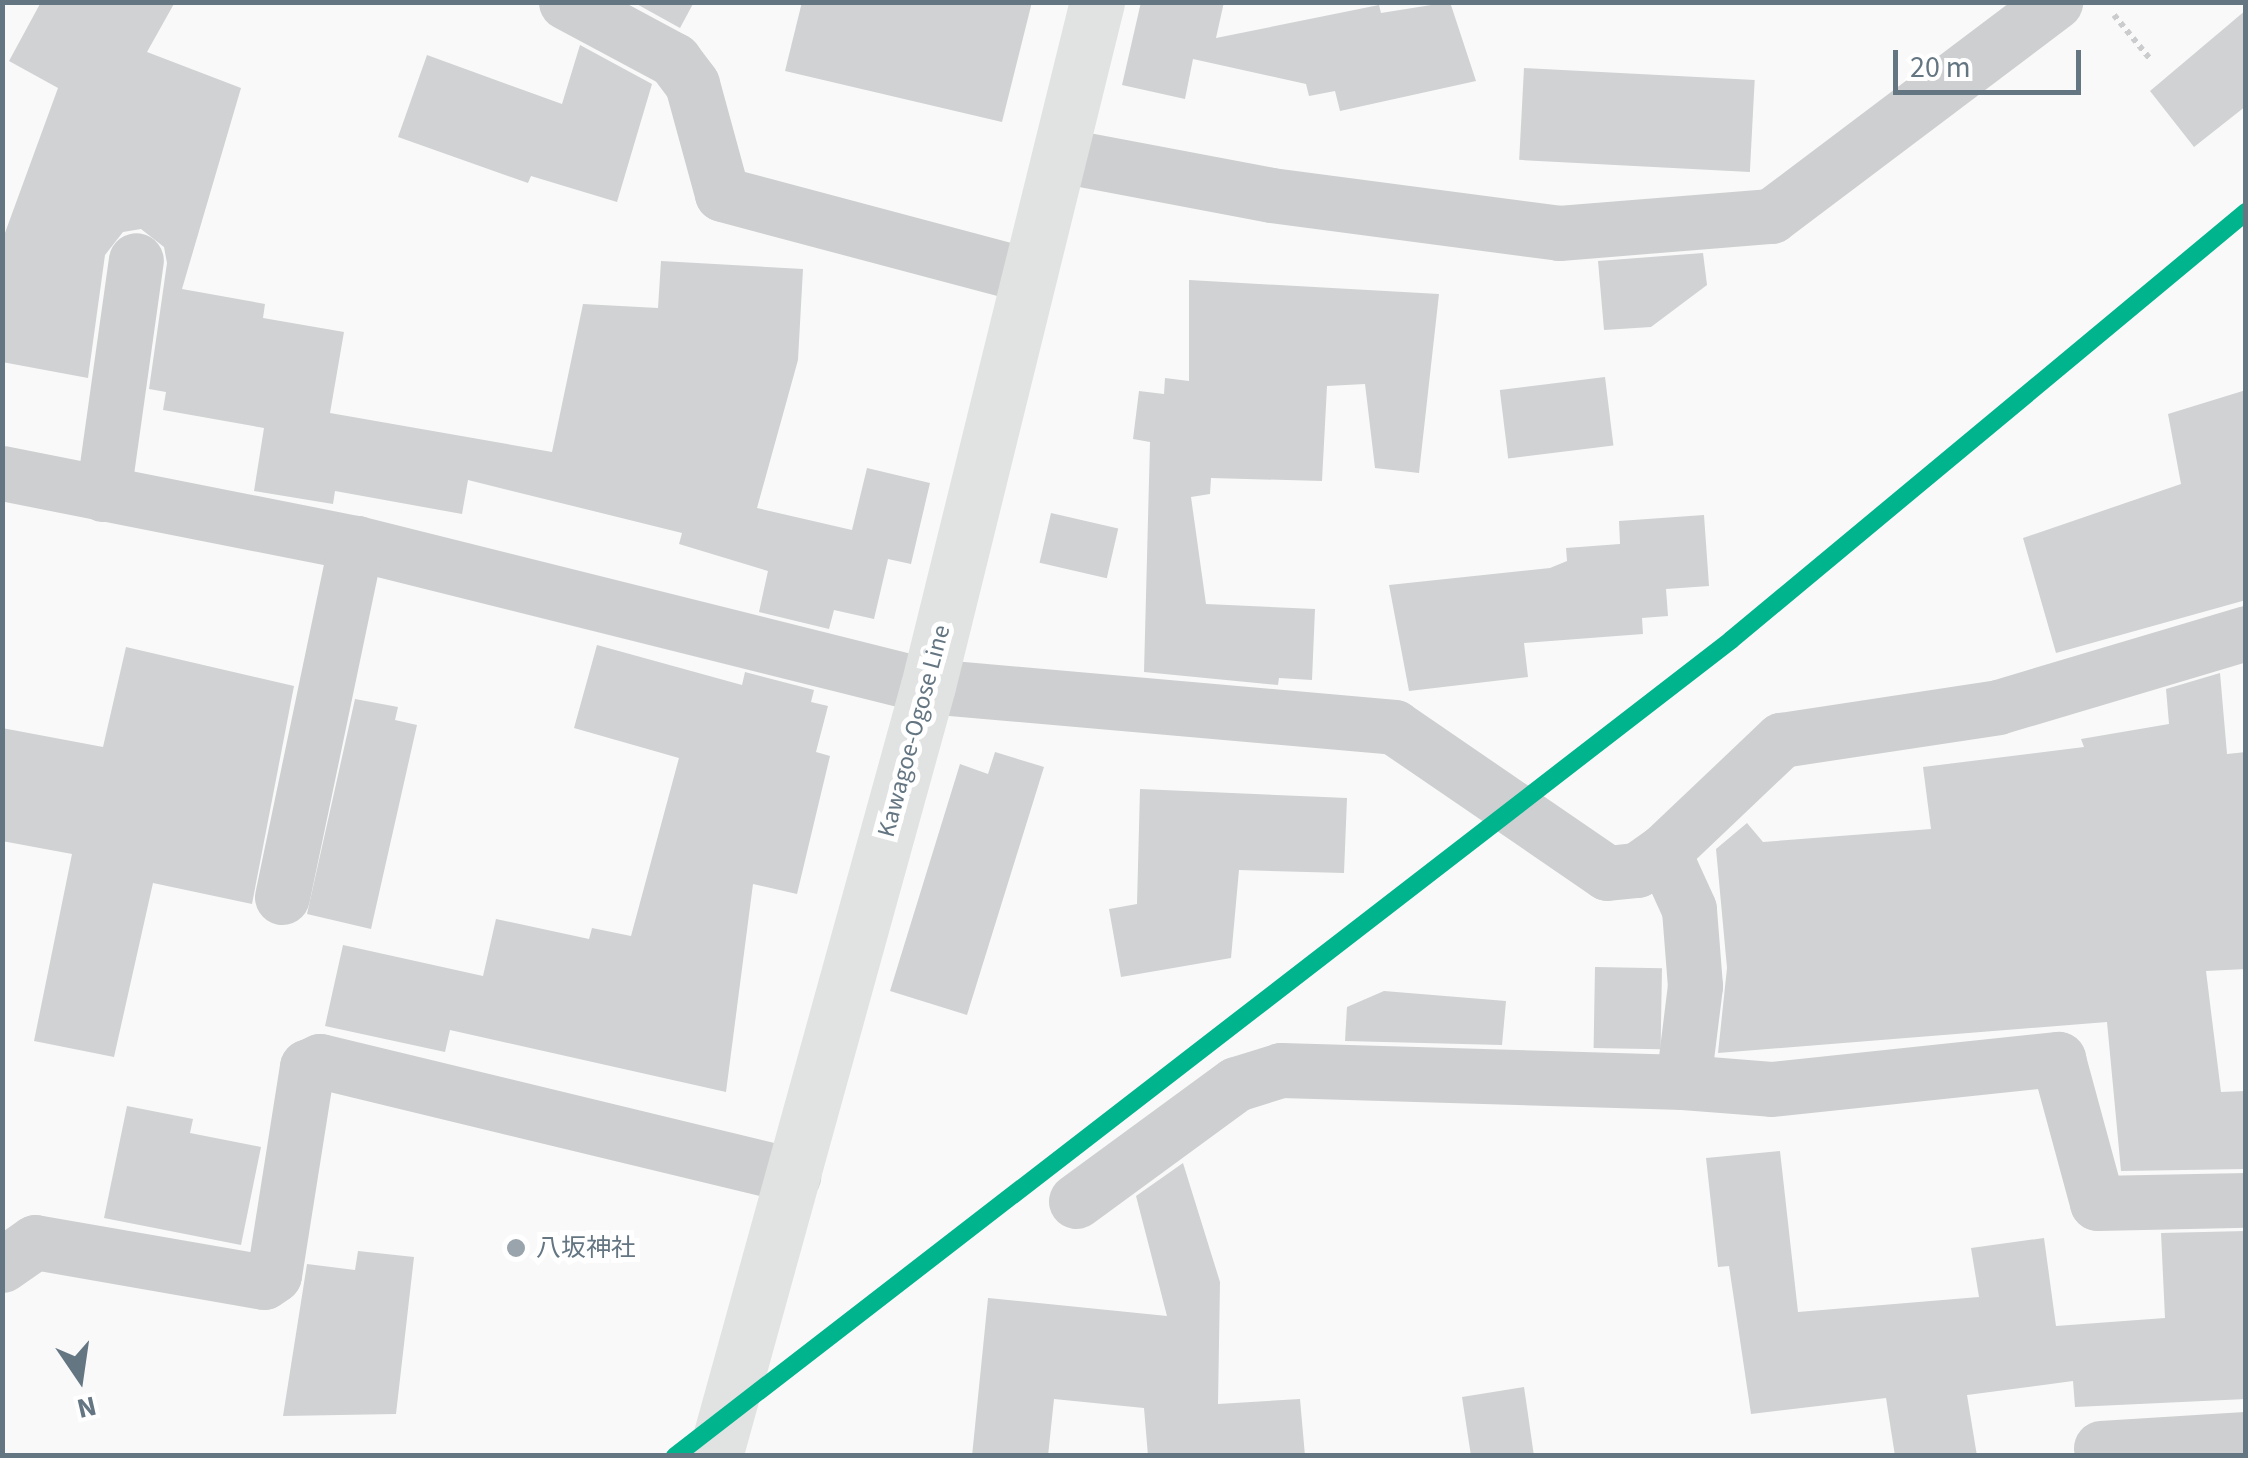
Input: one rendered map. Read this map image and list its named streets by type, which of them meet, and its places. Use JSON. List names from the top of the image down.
{
  "streets": {
    "main road": ["Kawagoe-Ogose Line"]
  },
  "places": ["八坂神社"],
  "scale_bar": "20 m",
  "north": "bottom"
}
